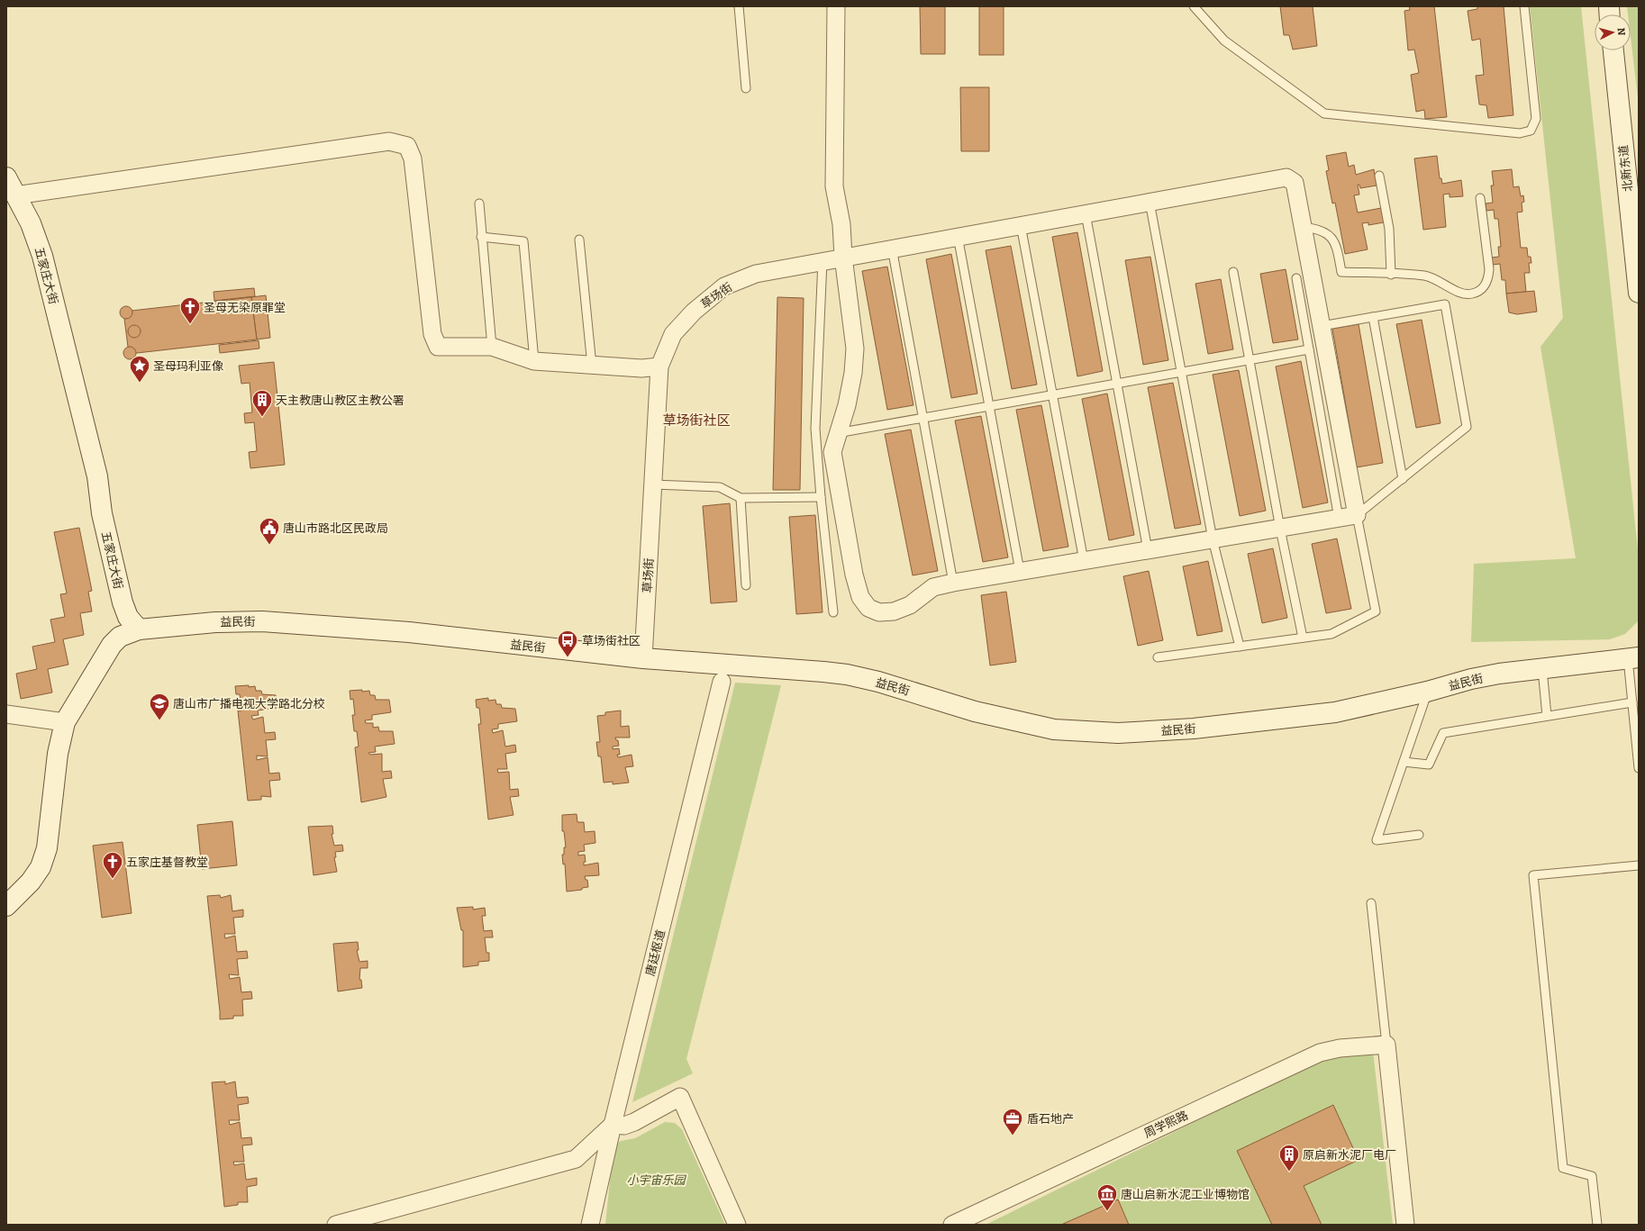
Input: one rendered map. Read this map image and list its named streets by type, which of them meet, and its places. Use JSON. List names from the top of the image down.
{
  "streets": {
    "street": [
      "北新东道",
      "五家庄大街",
      "草场街",
      "益民街",
      "唐廷枢道",
      "周学熙路"
    ]
  },
  "crossings": [
    ["五家庄大街", "益民街"],
    ["草场街", "益民街"]
  ],
  "districts": ["草场街社区"],
  "parks": ["小宇宙乐园"],
  "places": {
    "church": ["圣母无染原罪堂", "五家庄基督教堂"],
    "place": ["圣母玛利亚像"],
    "building": ["天主教唐山教区主教公署", "原启新水泥厂电厂"],
    "public building": ["唐山市路北区民政局"],
    "bus stop": ["草场街社区"],
    "school or university": ["唐山市广播电视大学路北分校"],
    "office": ["盾石地产"],
    "museum": ["唐山启新水泥工业博物馆"]
  },
  "north": "right"
}
